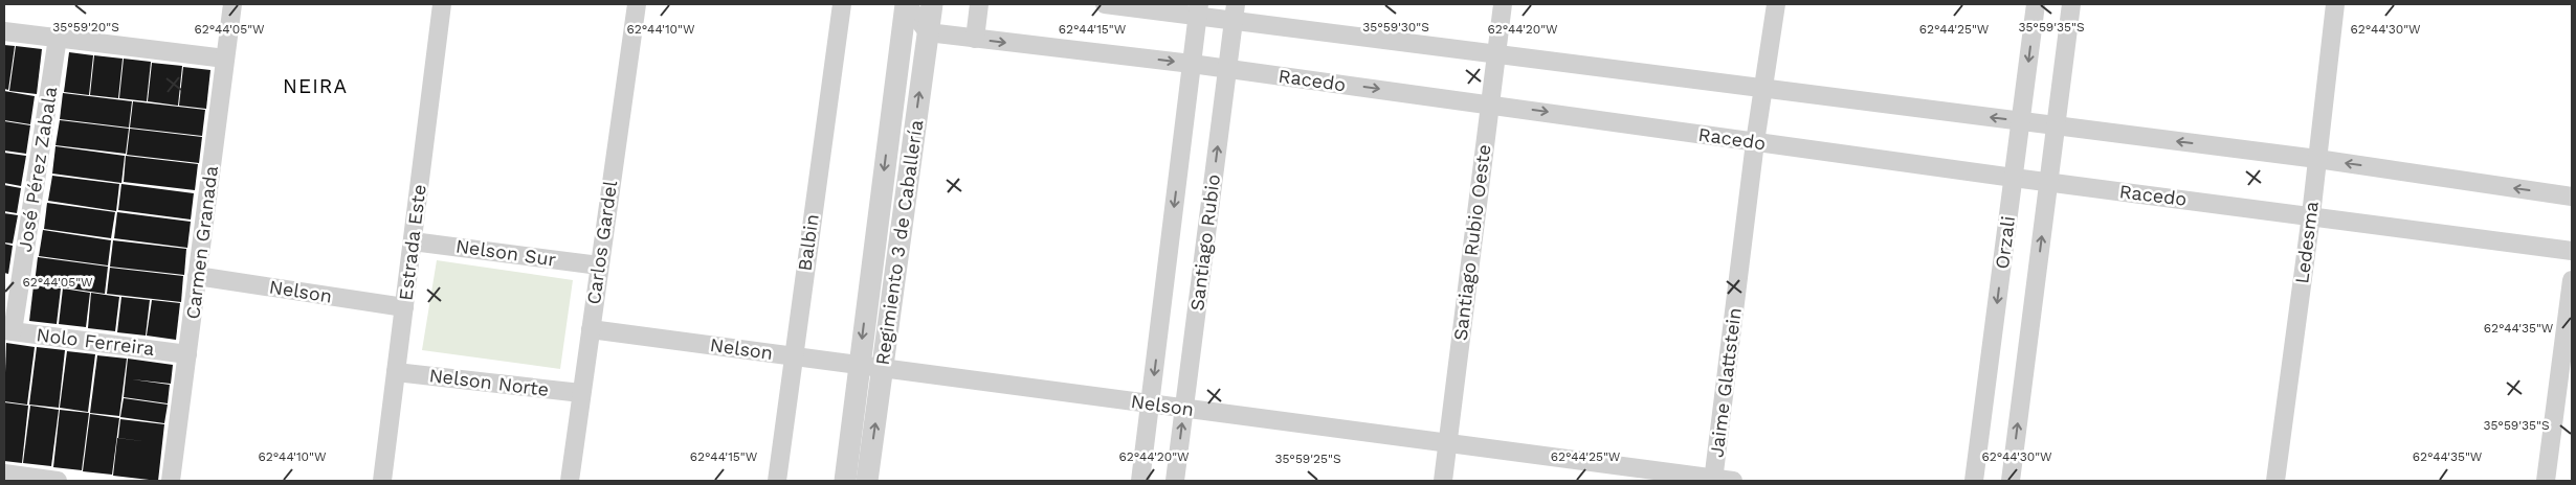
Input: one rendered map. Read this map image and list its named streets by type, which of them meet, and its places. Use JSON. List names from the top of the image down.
{
  "streets": {
    "street": [
      "Racedo",
      "José Pérez Zabala",
      "Carmen Granada",
      "Estrada Este",
      "Carlos Gardel",
      "Balbin",
      "Regimiento 3 de Caballería",
      "Santiago Rubio",
      "Santiago Rubio Oeste",
      "Orzali",
      "Ledesma",
      "Nelson Sur",
      "Nelson",
      "Nolo Ferreira",
      "Nelson Norte",
      "Jaime Glattstein"
    ]
  },
  "crossings": [
    ["Racedo", "Regimiento 3 de Caballería"],
    ["Racedo", "Santiago Rubio"],
    ["Racedo", "Santiago Rubio Oeste"],
    ["Racedo", "Orzali"],
    ["Racedo", "Ledesma"],
    ["Racedo", "Jaime Glattstein"],
    ["José Pérez Zabala", "Nolo Ferreira"],
    ["Carmen Granada", "Nelson"],
    ["Carmen Granada", "Nolo Ferreira"],
    ["Estrada Este", "Nelson Sur"],
    ["Estrada Este", "Nelson"],
    ["Estrada Este", "Nelson Norte"],
    ["Carlos Gardel", "Nelson Sur"],
    ["Carlos Gardel", "Nelson"],
    ["Carlos Gardel", "Nelson Norte"],
    ["Balbin", "Nelson"],
    ["Regimiento 3 de Caballería", "Nelson"],
    ["Santiago Rubio", "Nelson"],
    ["Santiago Rubio Oeste", "Nelson"],
    ["Nelson", "Jaime Glattstein"]
  ],
  "districts": ["NEIRA"],
  "coordinates": [
    "35°59'20\"S",
    "35°59'30\"S",
    "35°59'35\"S",
    "62°44'05\"W",
    "62°44'10\"W",
    "62°44'15\"W",
    "62°44'20\"W",
    "62°44'25\"W",
    "62°44'30\"W",
    "62°44'35\"W",
    "35°59'25\"S"
  ]
}
